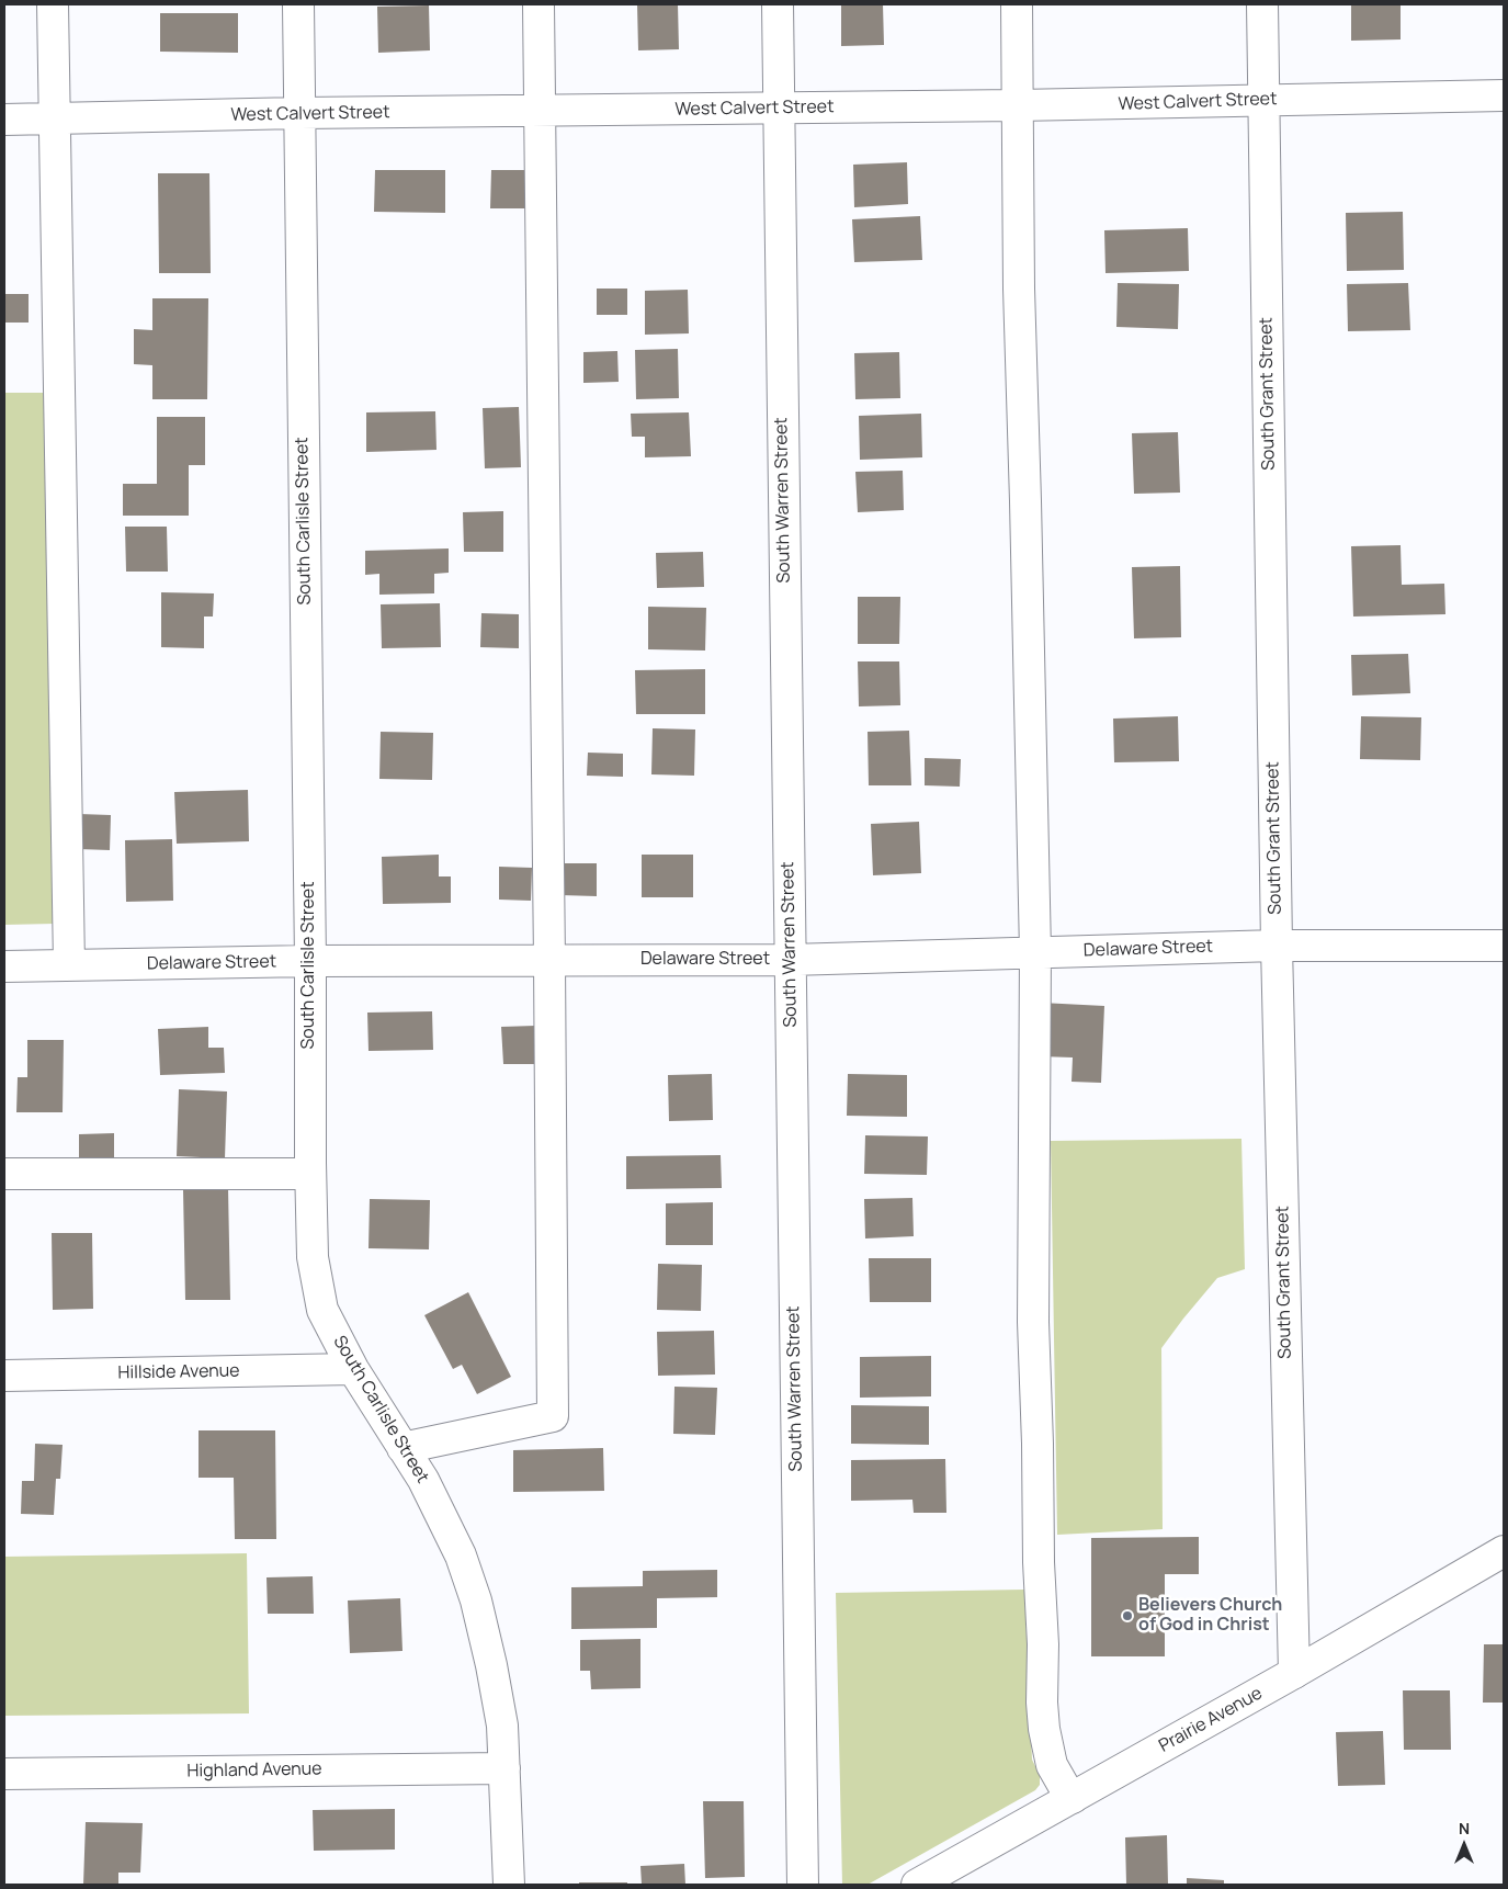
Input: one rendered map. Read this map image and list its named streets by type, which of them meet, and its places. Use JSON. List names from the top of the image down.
{
  "streets": {
    "street": [
      "West Calvert Street",
      "South Grant Street",
      "South Warren Street",
      "South Carlisle Street",
      "Delaware Street",
      "Hillside Avenue",
      "Prairie Avenue",
      "Highland Avenue"
    ]
  },
  "crossings": [
    ["West Calvert Street", "South Grant Street"],
    ["West Calvert Street", "South Warren Street"],
    ["West Calvert Street", "South Carlisle Street"],
    ["South Grant Street", "Delaware Street"],
    ["South Grant Street", "Prairie Avenue"],
    ["South Warren Street", "Delaware Street"],
    ["South Carlisle Street", "Delaware Street"],
    ["South Carlisle Street", "Hillside Avenue"],
    ["South Carlisle Street", "Highland Avenue"]
  ],
  "places": ["Believers Church of God in Christ"],
  "north": "top"
}
